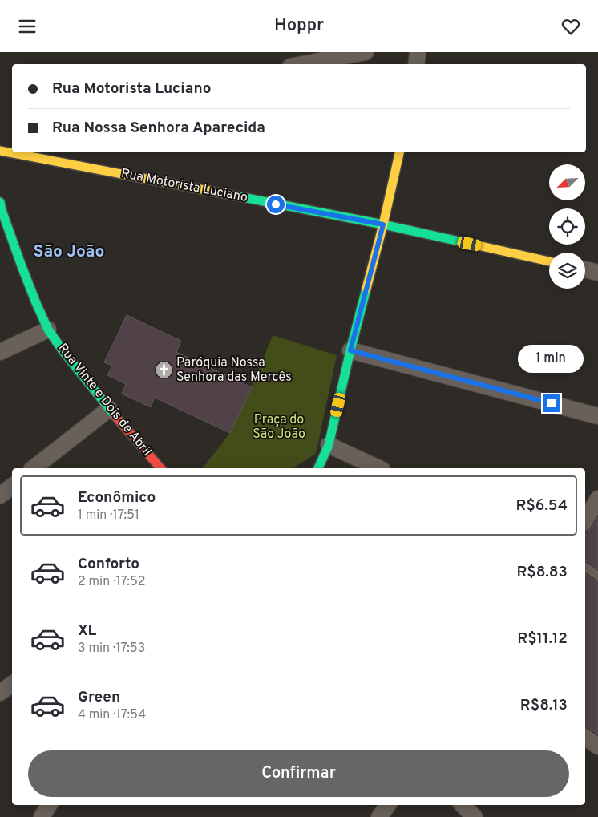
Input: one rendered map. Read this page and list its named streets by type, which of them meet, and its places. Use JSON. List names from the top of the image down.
{
  "streets": {
    "street": ["Rua Motorista Luciano", "Rua Vinte e Dois de Abril"]
  },
  "districts": ["São João"],
  "parks": ["Praça do São João"],
  "places": {
    "church": ["Paróquia Nossa Senhora das Mercês"]
  },
  "north": "bottom left",
  "page": {
    "header": "Hoppr",
    "banner": ["Rua Motorista Luciano", "Rua Nossa Senhora Aparecida"],
    "bubble": "1 min",
    "list": [
      {
        "name": "Econômico",
        "note": "1 min · 17:51",
        "value": "R$6.54"
      },
      {
        "name": "Conforto",
        "note": "2 min · 17:52",
        "value": "R$8.83"
      },
      {
        "name": "XL",
        "note": "3 min · 17:53",
        "value": "R$11.12"
      },
      {
        "name": "Green",
        "note": "4 min · 17:54",
        "value": "R$8.13"
      }
    ],
    "buttons": "Confirmar"
  }
}
